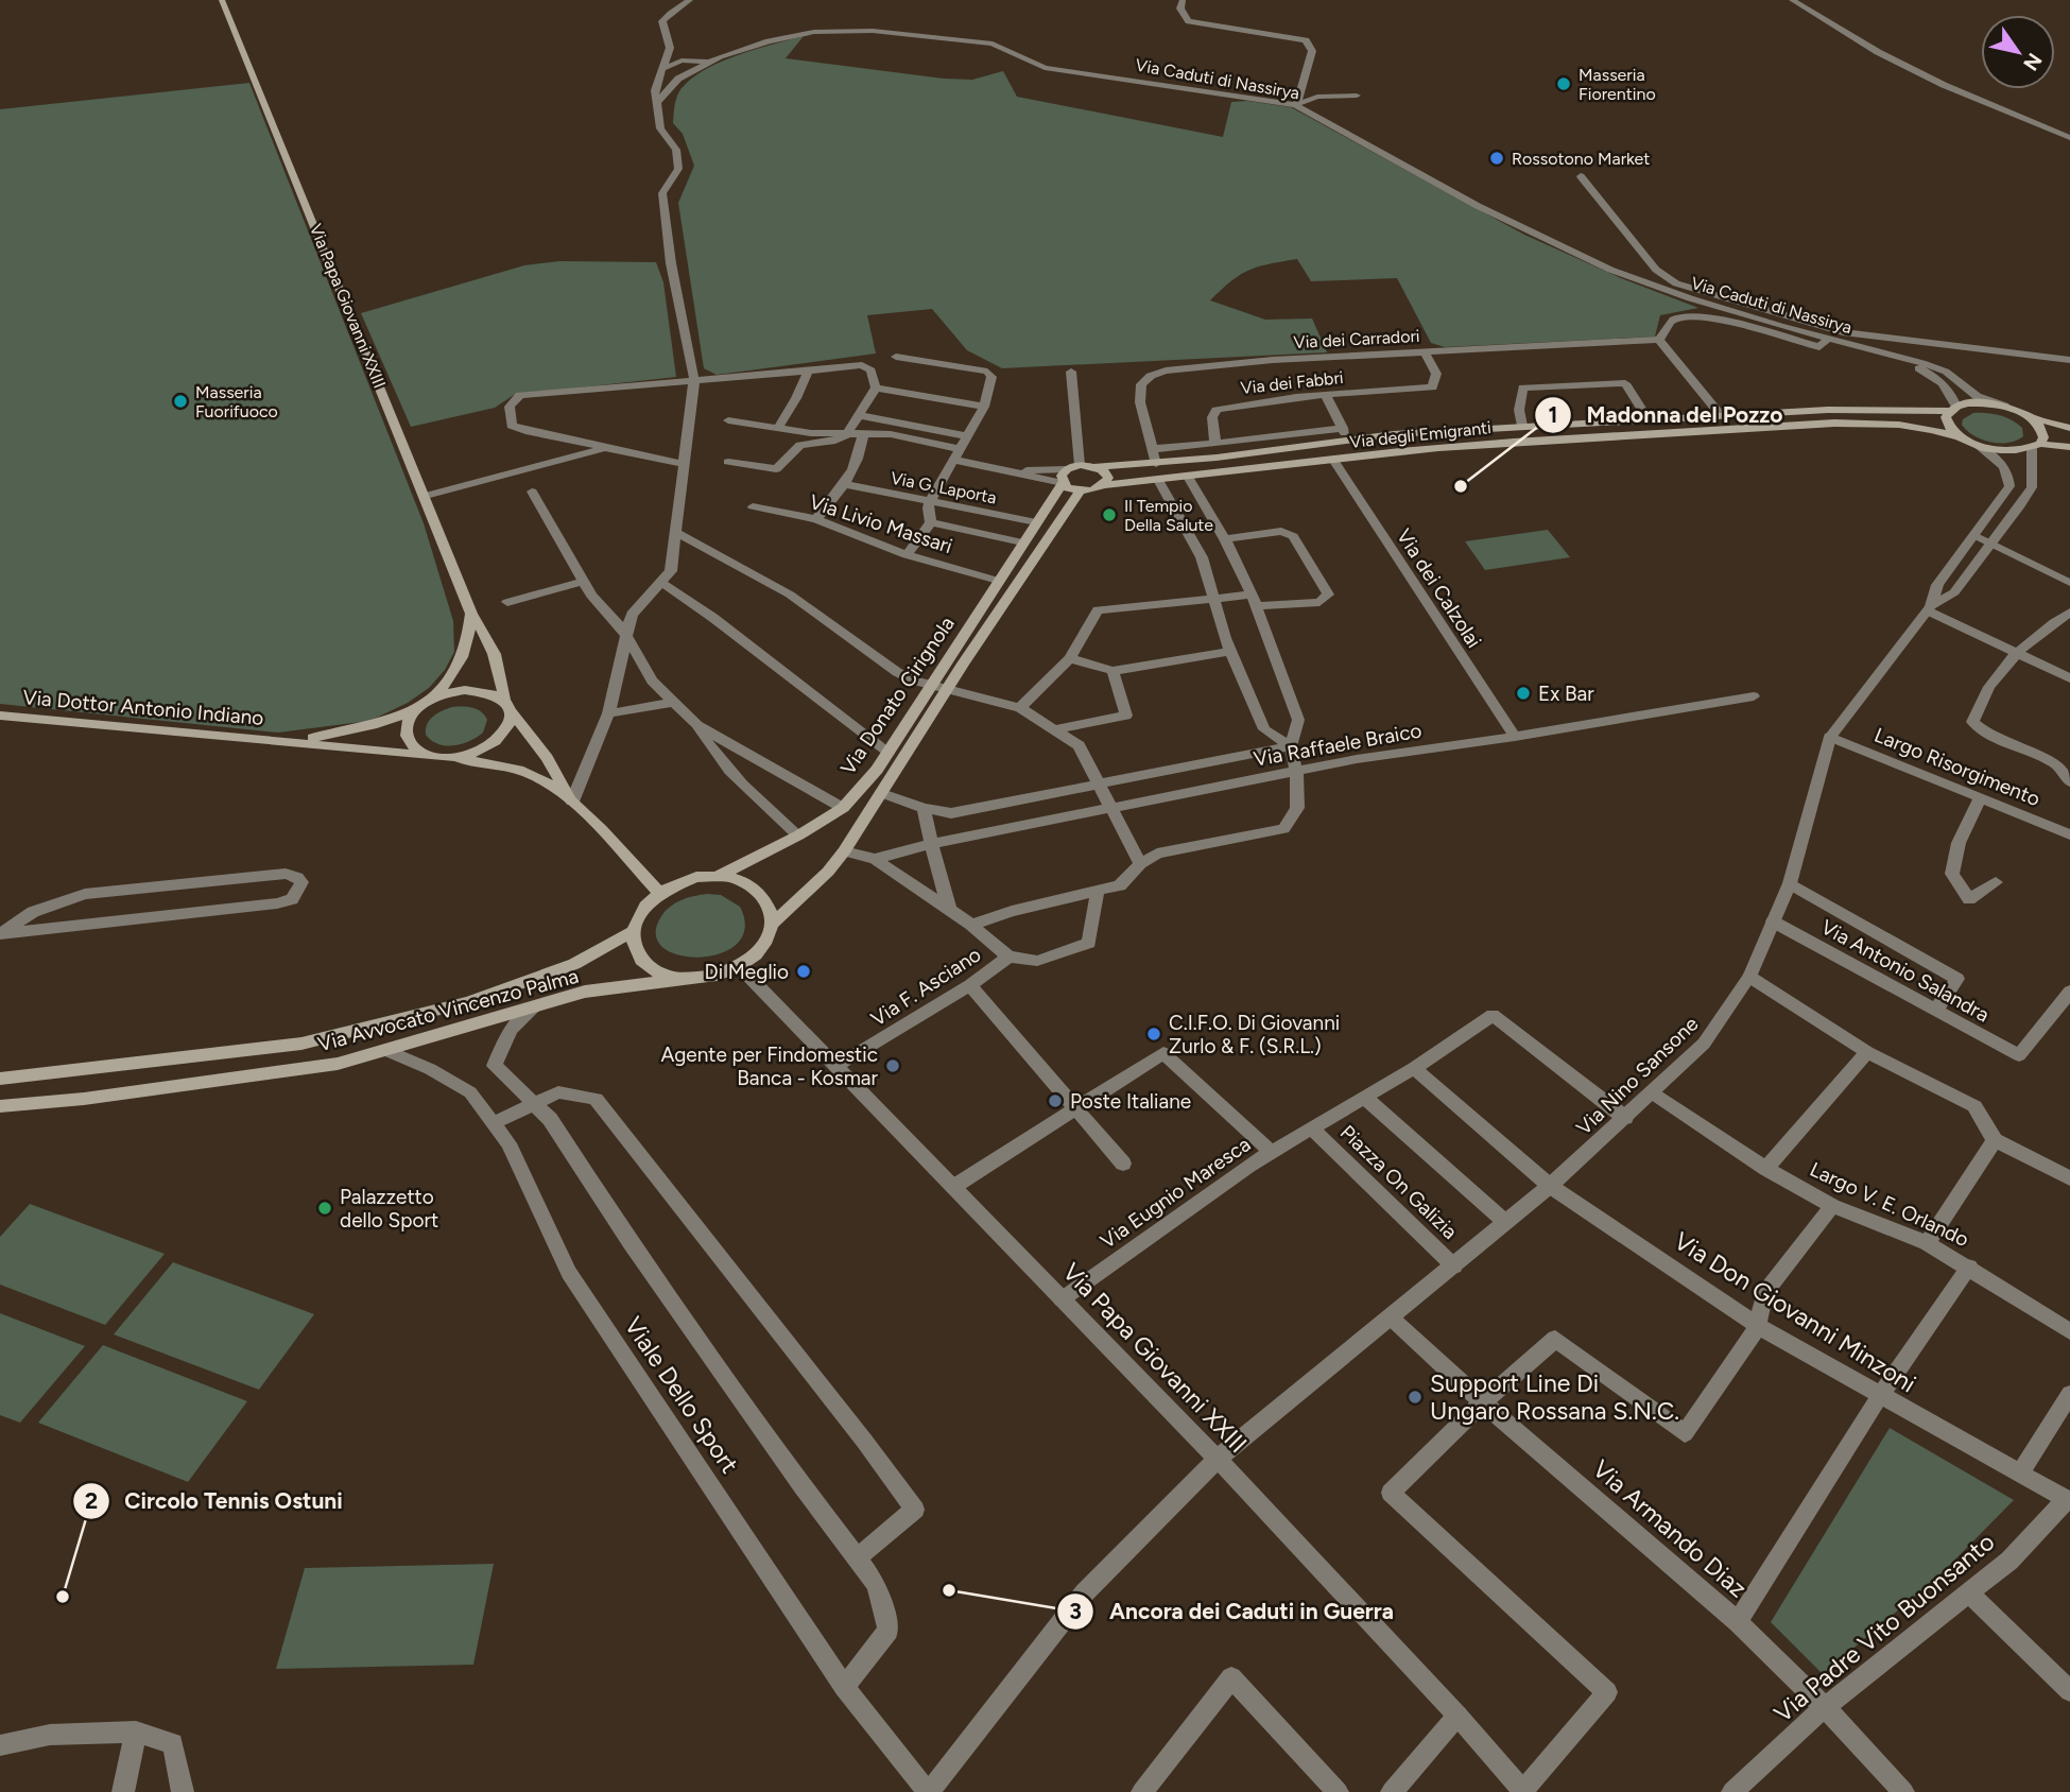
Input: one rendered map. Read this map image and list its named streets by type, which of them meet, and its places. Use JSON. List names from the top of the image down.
{
  "streets": {
    "main road": [
      "Via Papa Giovanni XXIII",
      "Via degli Emigranti",
      "Via Donato Cirignola",
      "Via Dottor Antonio Indiano",
      "Via Avvocato Vincenzo Palma"
    ],
    "street": [
      "Via Caduti di Nassirya",
      "Via dei Carradori",
      "Via dei Fabbri",
      "Via G. Laporta",
      "Via Livio Massari",
      "Via dei Calzolai",
      "Via Raffaele Braico",
      "Largo Risorgimento",
      "Via Antonio Salandra",
      "Via F. Asciano",
      "Via Nino Sansone",
      "Piazza On Galizia",
      "Via Eugnio Maresca",
      "Largo V. E. Orlando",
      "Via Don Giovanni Minzoni",
      "Viale Dello Sport",
      "Via Armando Diaz",
      "Via Padre Vito Buonsanto"
    ]
  },
  "crossings": [
    ["Via Caduti di Nassirya", "Via degli Emigranti"],
    ["Via Papa Giovanni XXIII", "Via Donato Cirignola"],
    ["Via Papa Giovanni XXIII", "Via Dottor Antonio Indiano"],
    ["Via Papa Giovanni XXIII", "Via F. Asciano"],
    ["Via Papa Giovanni XXIII", "Via Avvocato Vincenzo Palma"],
    ["Via Papa Giovanni XXIII", "Via Nino Sansone"],
    ["Via Papa Giovanni XXIII", "Via Eugnio Maresca"],
    ["Via dei Carradori", "Via dei Fabbri"],
    ["Via dei Carradori", "Via degli Emigranti"],
    ["Via degli Emigranti", "Via dei Calzolai"],
    ["Via degli Emigranti", "Via Donato Cirignola"],
    ["Via degli Emigranti", "Via Nino Sansone"],
    ["Via G. Laporta", "Via Donato Cirignola"],
    ["Via Livio Massari", "Via Donato Cirignola"],
    ["Via dei Calzolai", "Via Raffaele Braico"],
    ["Via Donato Cirignola", "Via Raffaele Braico"],
    ["Via Donato Cirignola", "Via Avvocato Vincenzo Palma"],
    ["Via Raffaele Braico", "Via F. Asciano"],
    ["Largo Risorgimento", "Via Nino Sansone"],
    ["Via Antonio Salandra", "Via Nino Sansone"],
    ["Via Avvocato Vincenzo Palma", "Viale Dello Sport"],
    ["Via Nino Sansone", "Piazza On Galizia"],
    ["Via Nino Sansone", "Largo V. E. Orlando"],
    ["Via Nino Sansone", "Via Don Giovanni Minzoni"],
    ["Via Nino Sansone", "Viale Dello Sport"],
    ["Via Nino Sansone", "Via Armando Diaz"],
    ["Piazza On Galizia", "Via Eugnio Maresca"],
    ["Via Don Giovanni Minzoni", "Via Padre Vito Buonsanto"],
    ["Via Armando Diaz", "Via Padre Vito Buonsanto"]
  ],
  "places": [
    "Masseria Fiorentino",
    "Rossotono Market",
    "Masseria Fuorifuoco",
    "Madonna del Pozzo",
    "Il Tempio Della Salute",
    "Ex Bar",
    "Di Meglio",
    "C.I.F.O. Di Giovanni Zurlo & F. (S.R.L.)",
    "Agente per Findomestic Banca - Kosmar",
    "Poste Italiane",
    "Palazzetto dello Sport",
    "Support Line Di Ungaro Rossana S.N.C.",
    "Ancora dei Caduti in Guerra",
    "Circolo Tennis Ostuni"
  ],
  "north": "bottom right"
}
